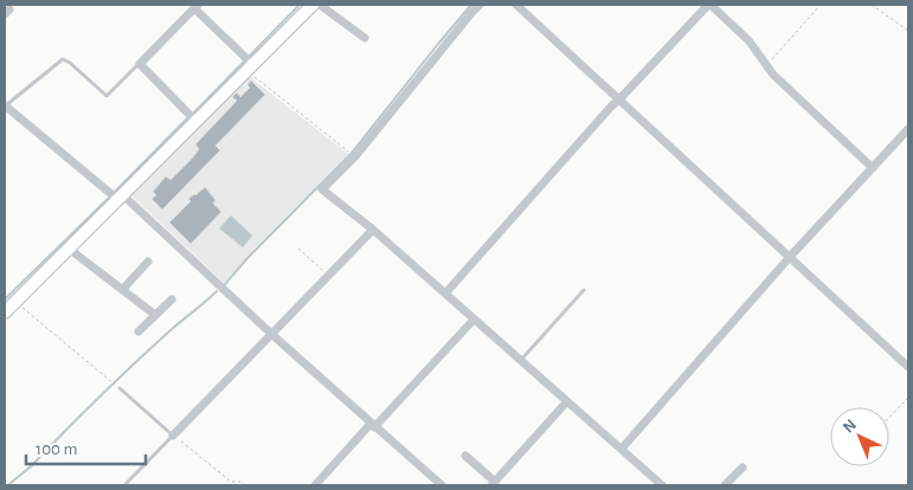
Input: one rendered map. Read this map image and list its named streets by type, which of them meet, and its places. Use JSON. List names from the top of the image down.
{
  "scale_bar": "100 m",
  "north": "top left"
}
